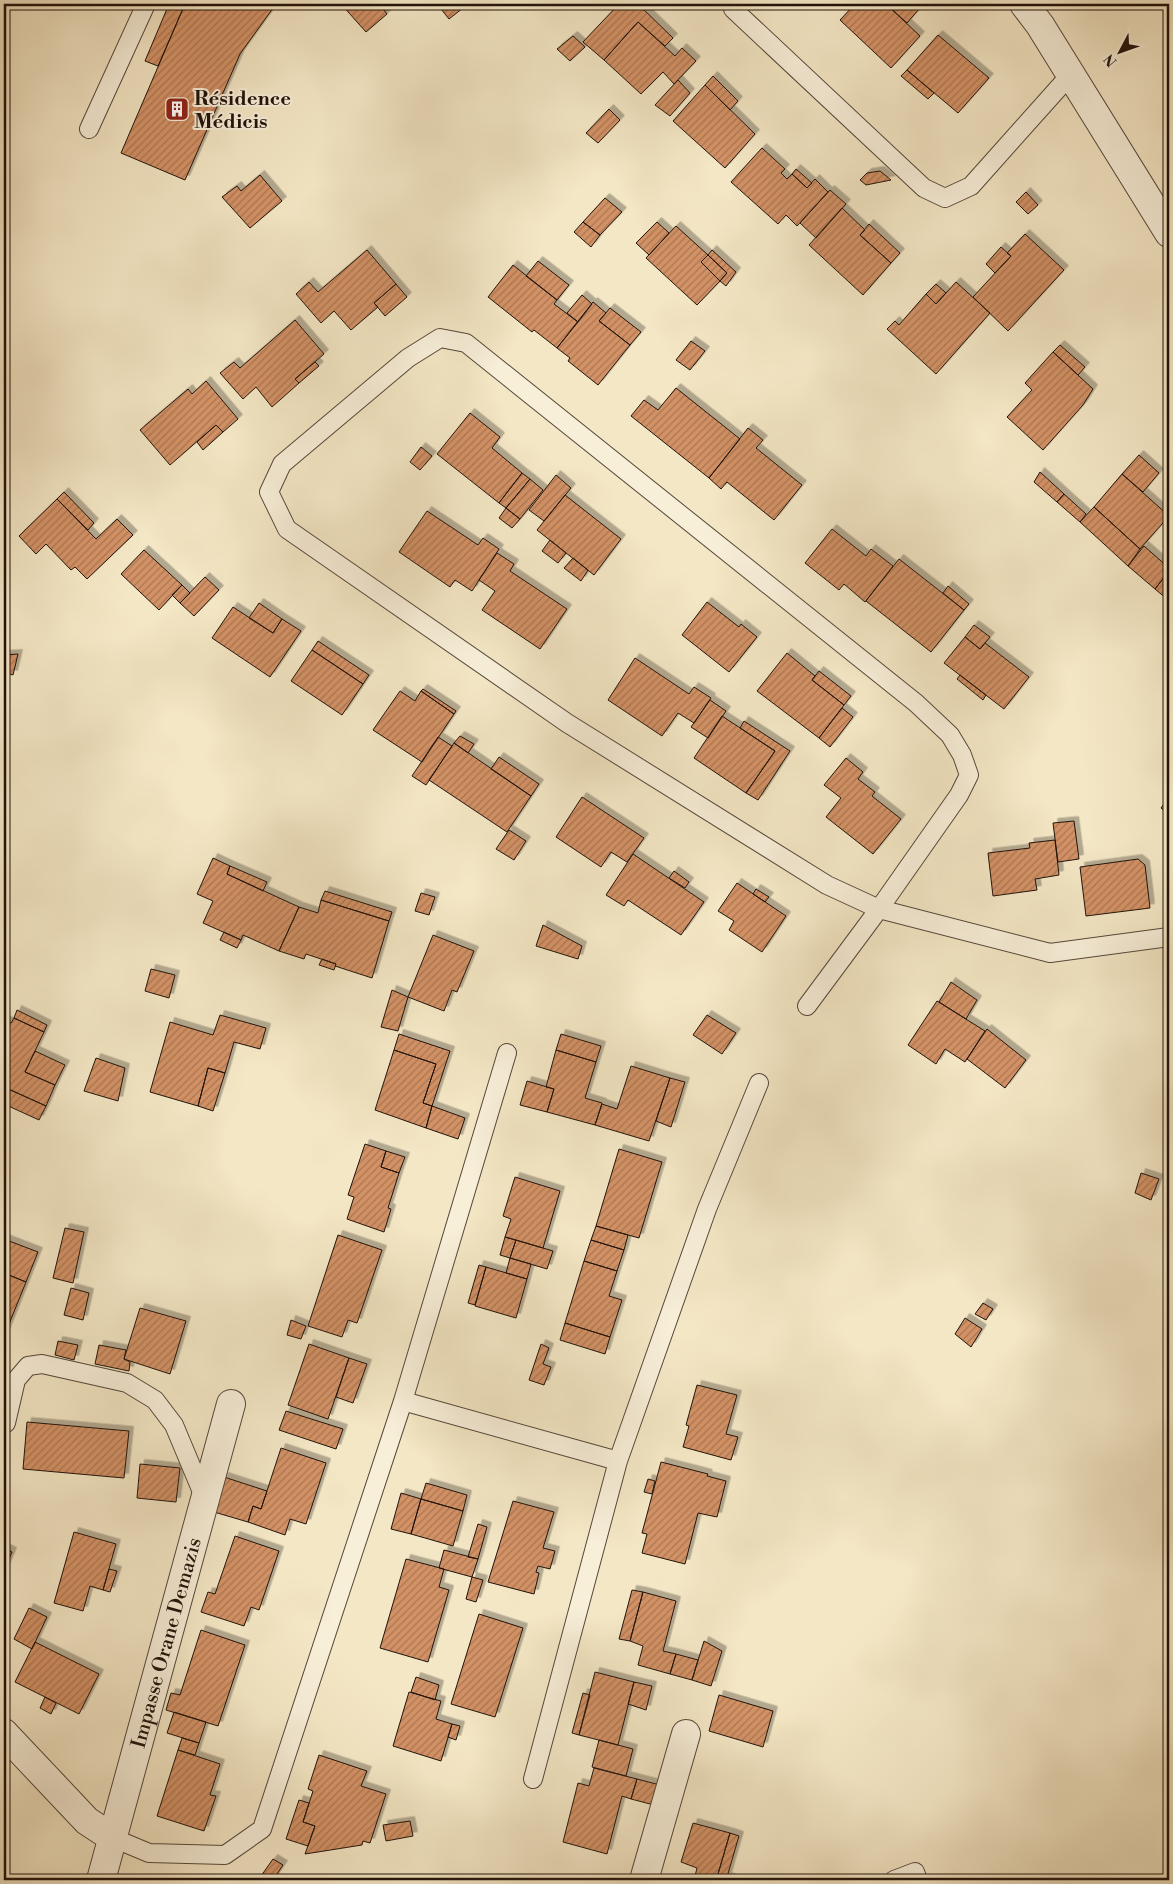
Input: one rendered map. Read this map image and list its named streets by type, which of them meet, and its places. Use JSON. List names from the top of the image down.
{
  "streets": {
    "street": ["Impasse Orane Demazis"]
  },
  "places": {
    "building": ["Résidence Médicis"]
  },
  "north": "bottom left"
}
